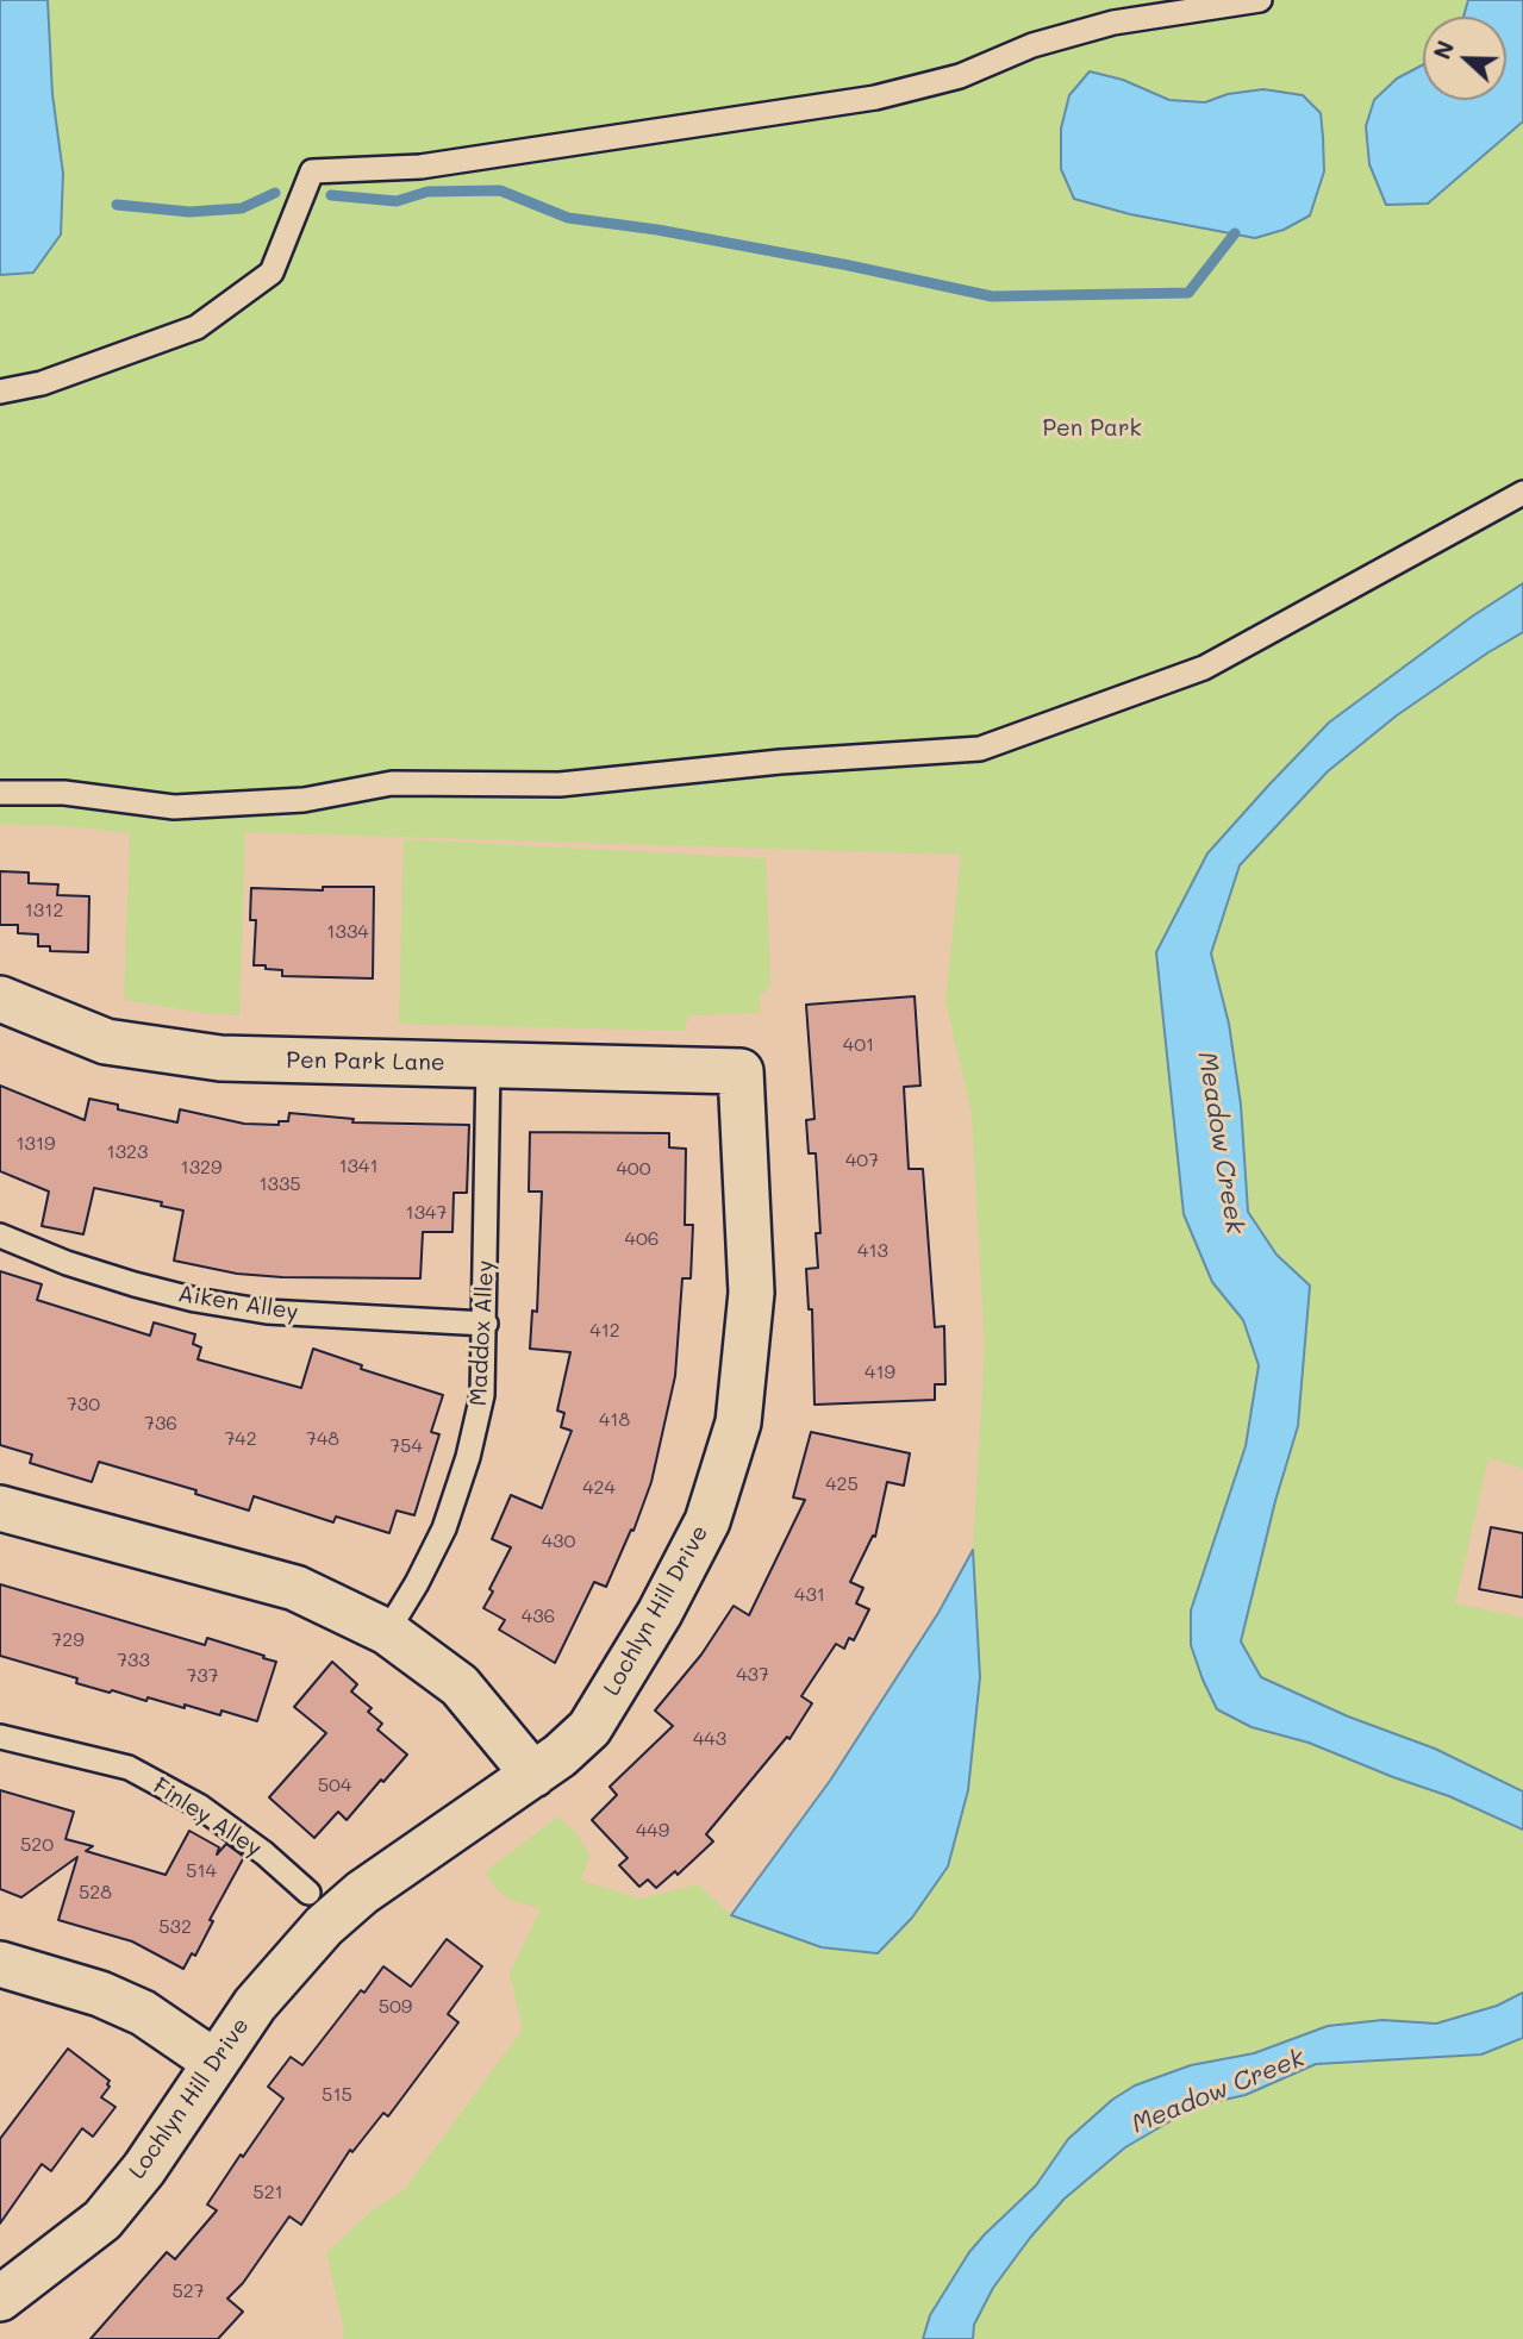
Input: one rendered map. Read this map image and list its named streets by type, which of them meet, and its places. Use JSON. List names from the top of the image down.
{
  "streets": {
    "street": ["Pen Park Lane", "Lochlyn Hill Drive"],
    "lane": ["Aiken Alley", "Maddox Alley", "Finley Alley"]
  },
  "crossings": [
    ["Pen Park Lane", "Maddox Alley"],
    ["Pen Park Lane", "Lochlyn Hill Drive"],
    ["Aiken Alley", "Maddox Alley"]
  ],
  "water": ["Meadow Creek"],
  "parks": ["Pen Park"],
  "house_numbers": [
    "1312",
    "1334",
    "401",
    "1319",
    "1323",
    "407",
    "1341",
    "1329",
    "400",
    "1335",
    "1347",
    "406",
    "413",
    "412",
    "419",
    "730",
    "418",
    "736",
    "742",
    "748",
    "754",
    "425",
    "424",
    "430",
    "431",
    "436",
    "729",
    "733",
    "437",
    "737",
    "443",
    "504",
    "449",
    "520",
    "514",
    "528",
    "532",
    "509",
    "515",
    "521",
    "527"
  ],
  "north": "left"
}
